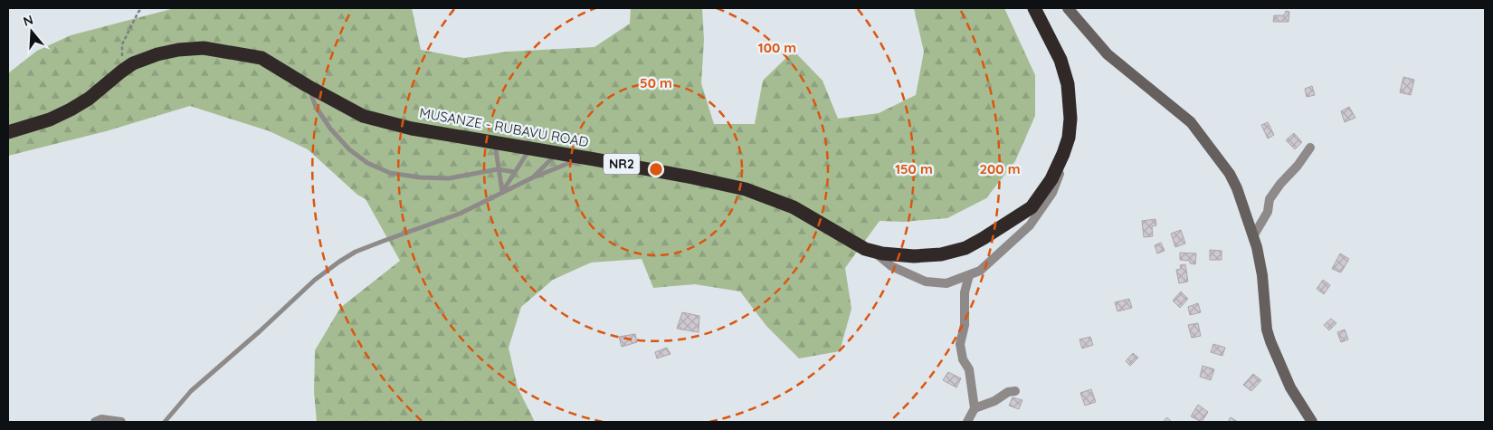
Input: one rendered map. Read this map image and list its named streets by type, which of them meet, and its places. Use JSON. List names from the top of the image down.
{
  "streets": {
    "highway": ["MUSANZE - RUBAVU ROAD", "NR2"]
  },
  "north": "top",
  "rings": [
    "100 m",
    "50 m",
    "150 m",
    "200 m"
  ]
}
